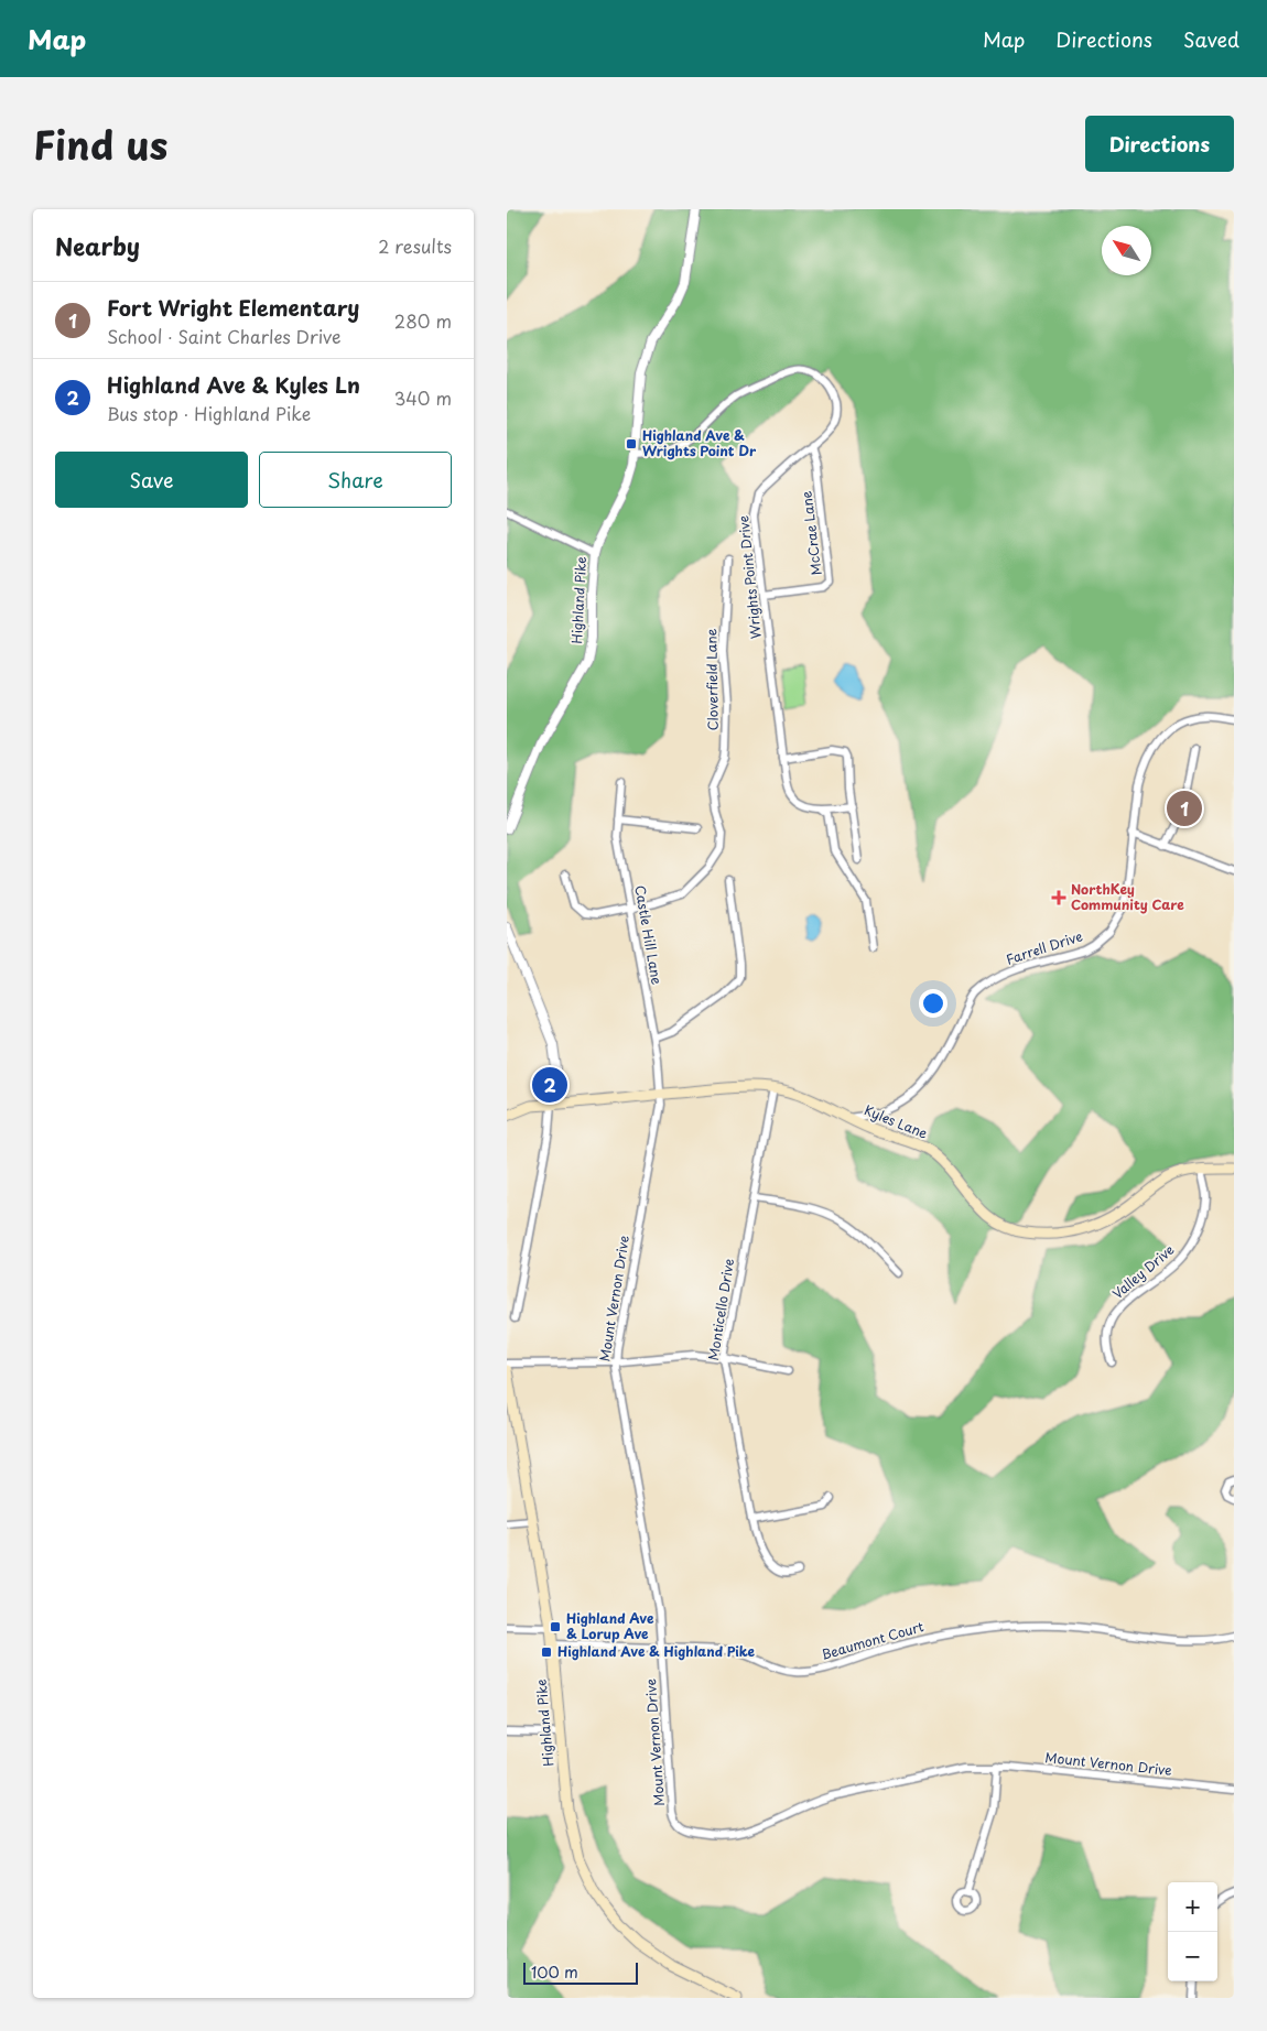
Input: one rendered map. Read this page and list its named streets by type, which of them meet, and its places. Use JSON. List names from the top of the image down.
{
  "streets": {
    "main road": ["Highland Pike", "Kyles Lane"],
    "street": [
      "McCrae Lane",
      "Wrights Point Drive",
      "Cloverfield Lane",
      "Castle Hill Lane",
      "Farrell Drive",
      "Valley Drive",
      "Mount Vernon Drive",
      "Monticello Drive",
      "Beaumont Court"
    ]
  },
  "crossings": [
    ["McCrae Lane", "Wrights Point Drive"],
    ["Wrights Point Drive", "Highland Pike"],
    ["Highland Pike", "Beaumont Court"],
    ["Cloverfield Lane", "Castle Hill Lane"],
    ["Castle Hill Lane", "Kyles Lane"],
    ["Castle Hill Lane", "Mount Vernon Drive"],
    ["Farrell Drive", "Kyles Lane"],
    ["Kyles Lane", "Valley Drive"],
    ["Kyles Lane", "Mount Vernon Drive"],
    ["Kyles Lane", "Monticello Drive"],
    ["Mount Vernon Drive", "Beaumont Court"]
  ],
  "places": {
    "transit": ["Highland Ave & Wrights Point Dr", "Highland Ave & Lorup Ave", "Highland Ave & Highland Pike"],
    "health": ["NorthKey Community Care"]
  },
  "scale_bar": "100 m",
  "north": "top left",
  "page": {
    "header": "Map",
    "nav": ["Map", "Directions", "Saved"],
    "title": "Find us",
    "buttons": [
      "Directions",
      ["Save", "Share"]
    ],
    "heading": ["Nearby", "2 results"],
    "list": [
      {
        "mark": "1",
        "name": "Fort Wright Elementary",
        "note": "School · Saint Charles Drive",
        "value": "280 m"
      },
      {
        "mark": "2",
        "name": "Highland Ave & Kyles Ln",
        "note": "Bus stop · Highland Pike",
        "value": "340 m"
      }
    ],
    "pins": ["1", "2"],
    "map_buttons": ["+", "−"],
    "scale": "100 m"
  }
}
